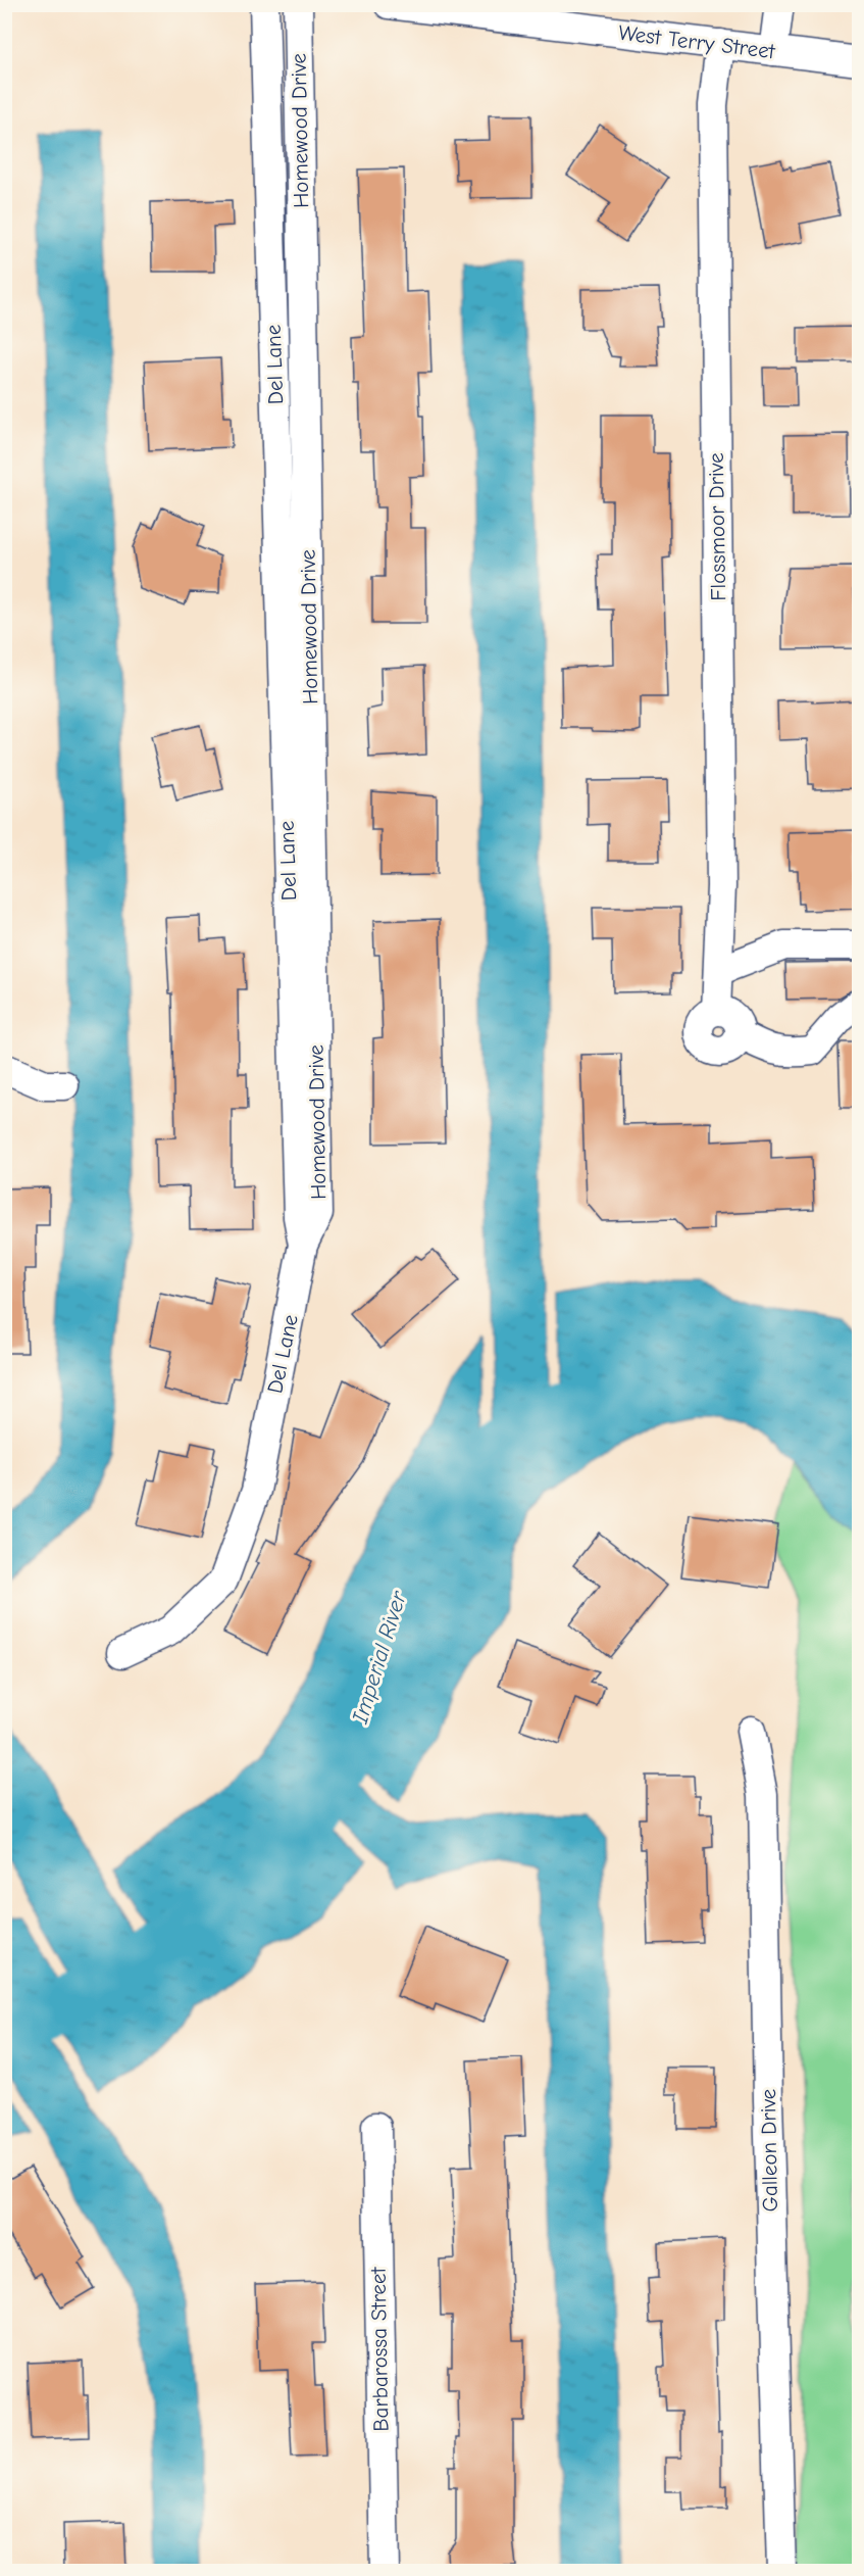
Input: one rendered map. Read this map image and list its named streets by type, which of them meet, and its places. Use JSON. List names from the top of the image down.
{
  "streets": {
    "street": [
      "West Terry Street",
      "Homewood Drive",
      "Del Lane",
      "Flossmoor Drive",
      "Galleon Drive",
      "Barbarossa Street"
    ]
  },
  "crossings": [
    ["West Terry Street", "Flossmoor Drive"],
    ["Homewood Drive", "Del Lane"]
  ],
  "water": ["Imperial River"]
}
